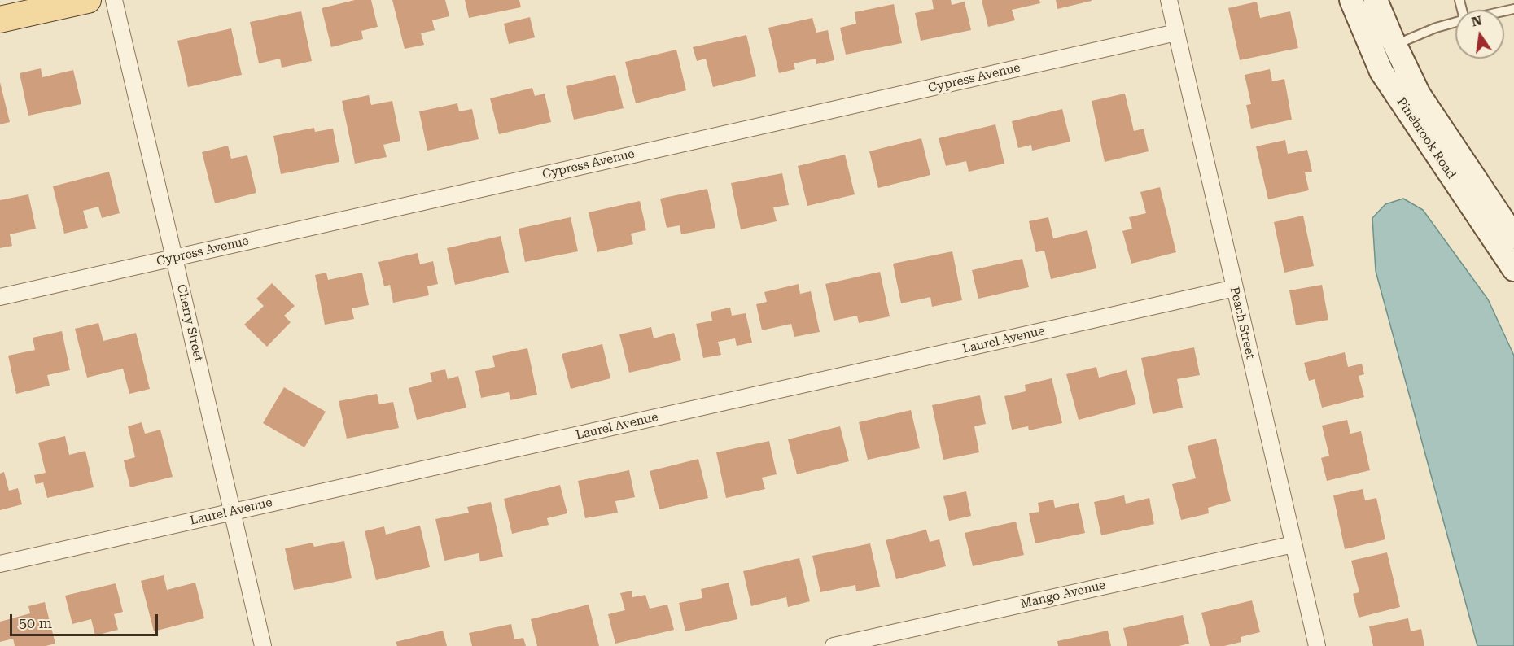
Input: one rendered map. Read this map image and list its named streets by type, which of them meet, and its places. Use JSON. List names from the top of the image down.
{
  "streets": {
    "street": [
      "Cypress Avenue",
      "Pinebrook Road",
      "Cherry Street",
      "Peach Street",
      "Laurel Avenue",
      "Mango Avenue"
    ]
  },
  "crossings": [
    ["Cypress Avenue", "Cherry Street"],
    ["Cypress Avenue", "Peach Street"],
    ["Cherry Street", "Laurel Avenue"],
    ["Peach Street", "Laurel Avenue"],
    ["Peach Street", "Mango Avenue"]
  ],
  "scale_bar": "50 m",
  "north": "top"
}
